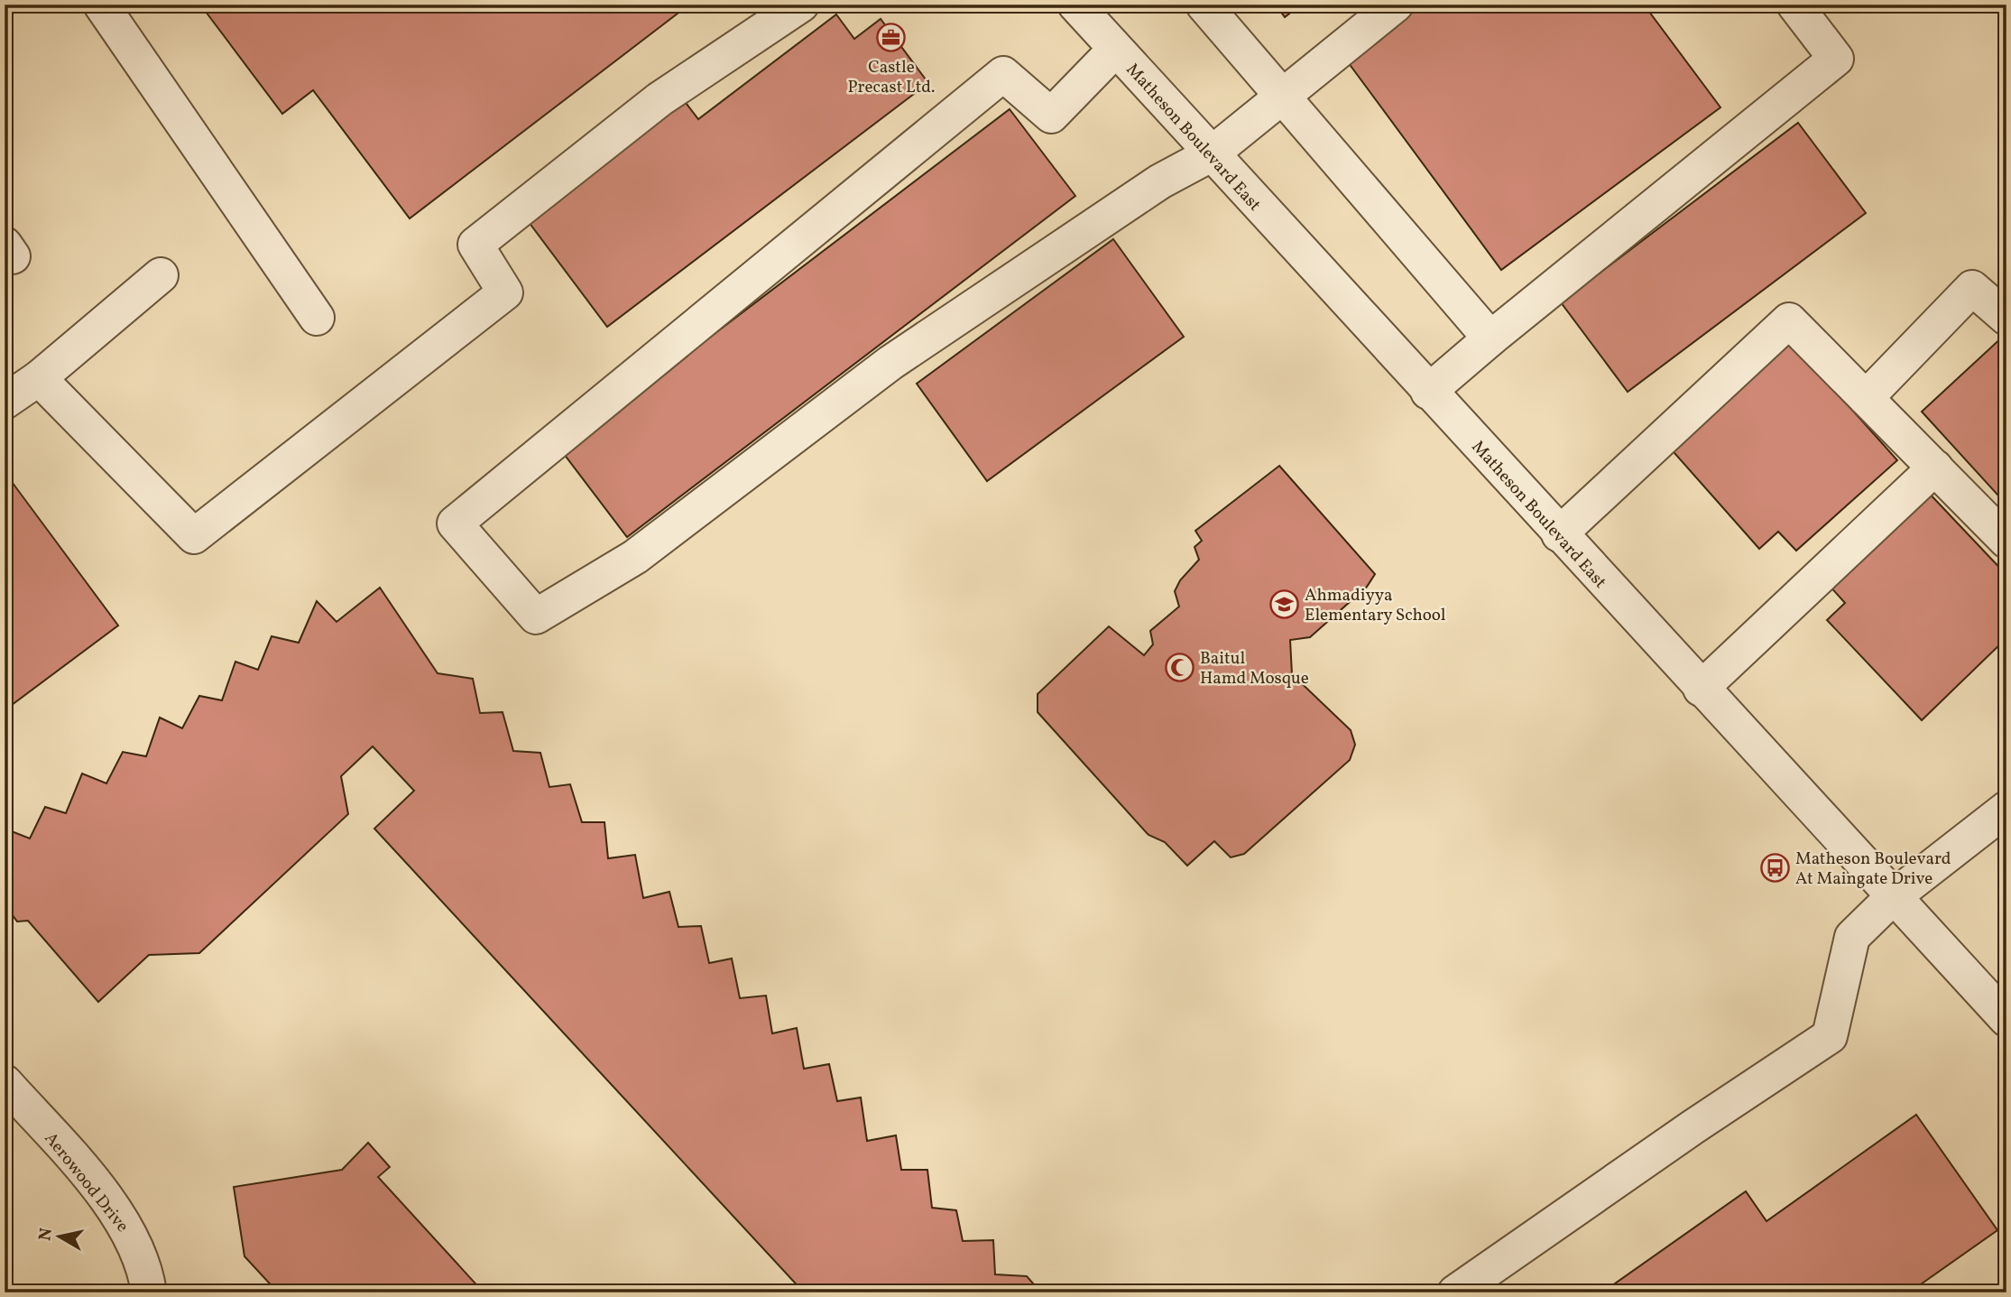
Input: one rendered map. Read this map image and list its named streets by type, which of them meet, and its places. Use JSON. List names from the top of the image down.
{
  "streets": {
    "street": ["Matheson Boulevard East", "Aerowood Drive"]
  },
  "places": {
    "office": ["Castle Precast Ltd."],
    "school or university": ["Ahmadiyya Elementary School"],
    "mosque": ["Baitul Hamd Mosque"],
    "bus stop": ["Matheson Boulevard At Maingate Drive"]
  },
  "north": "left"
}
